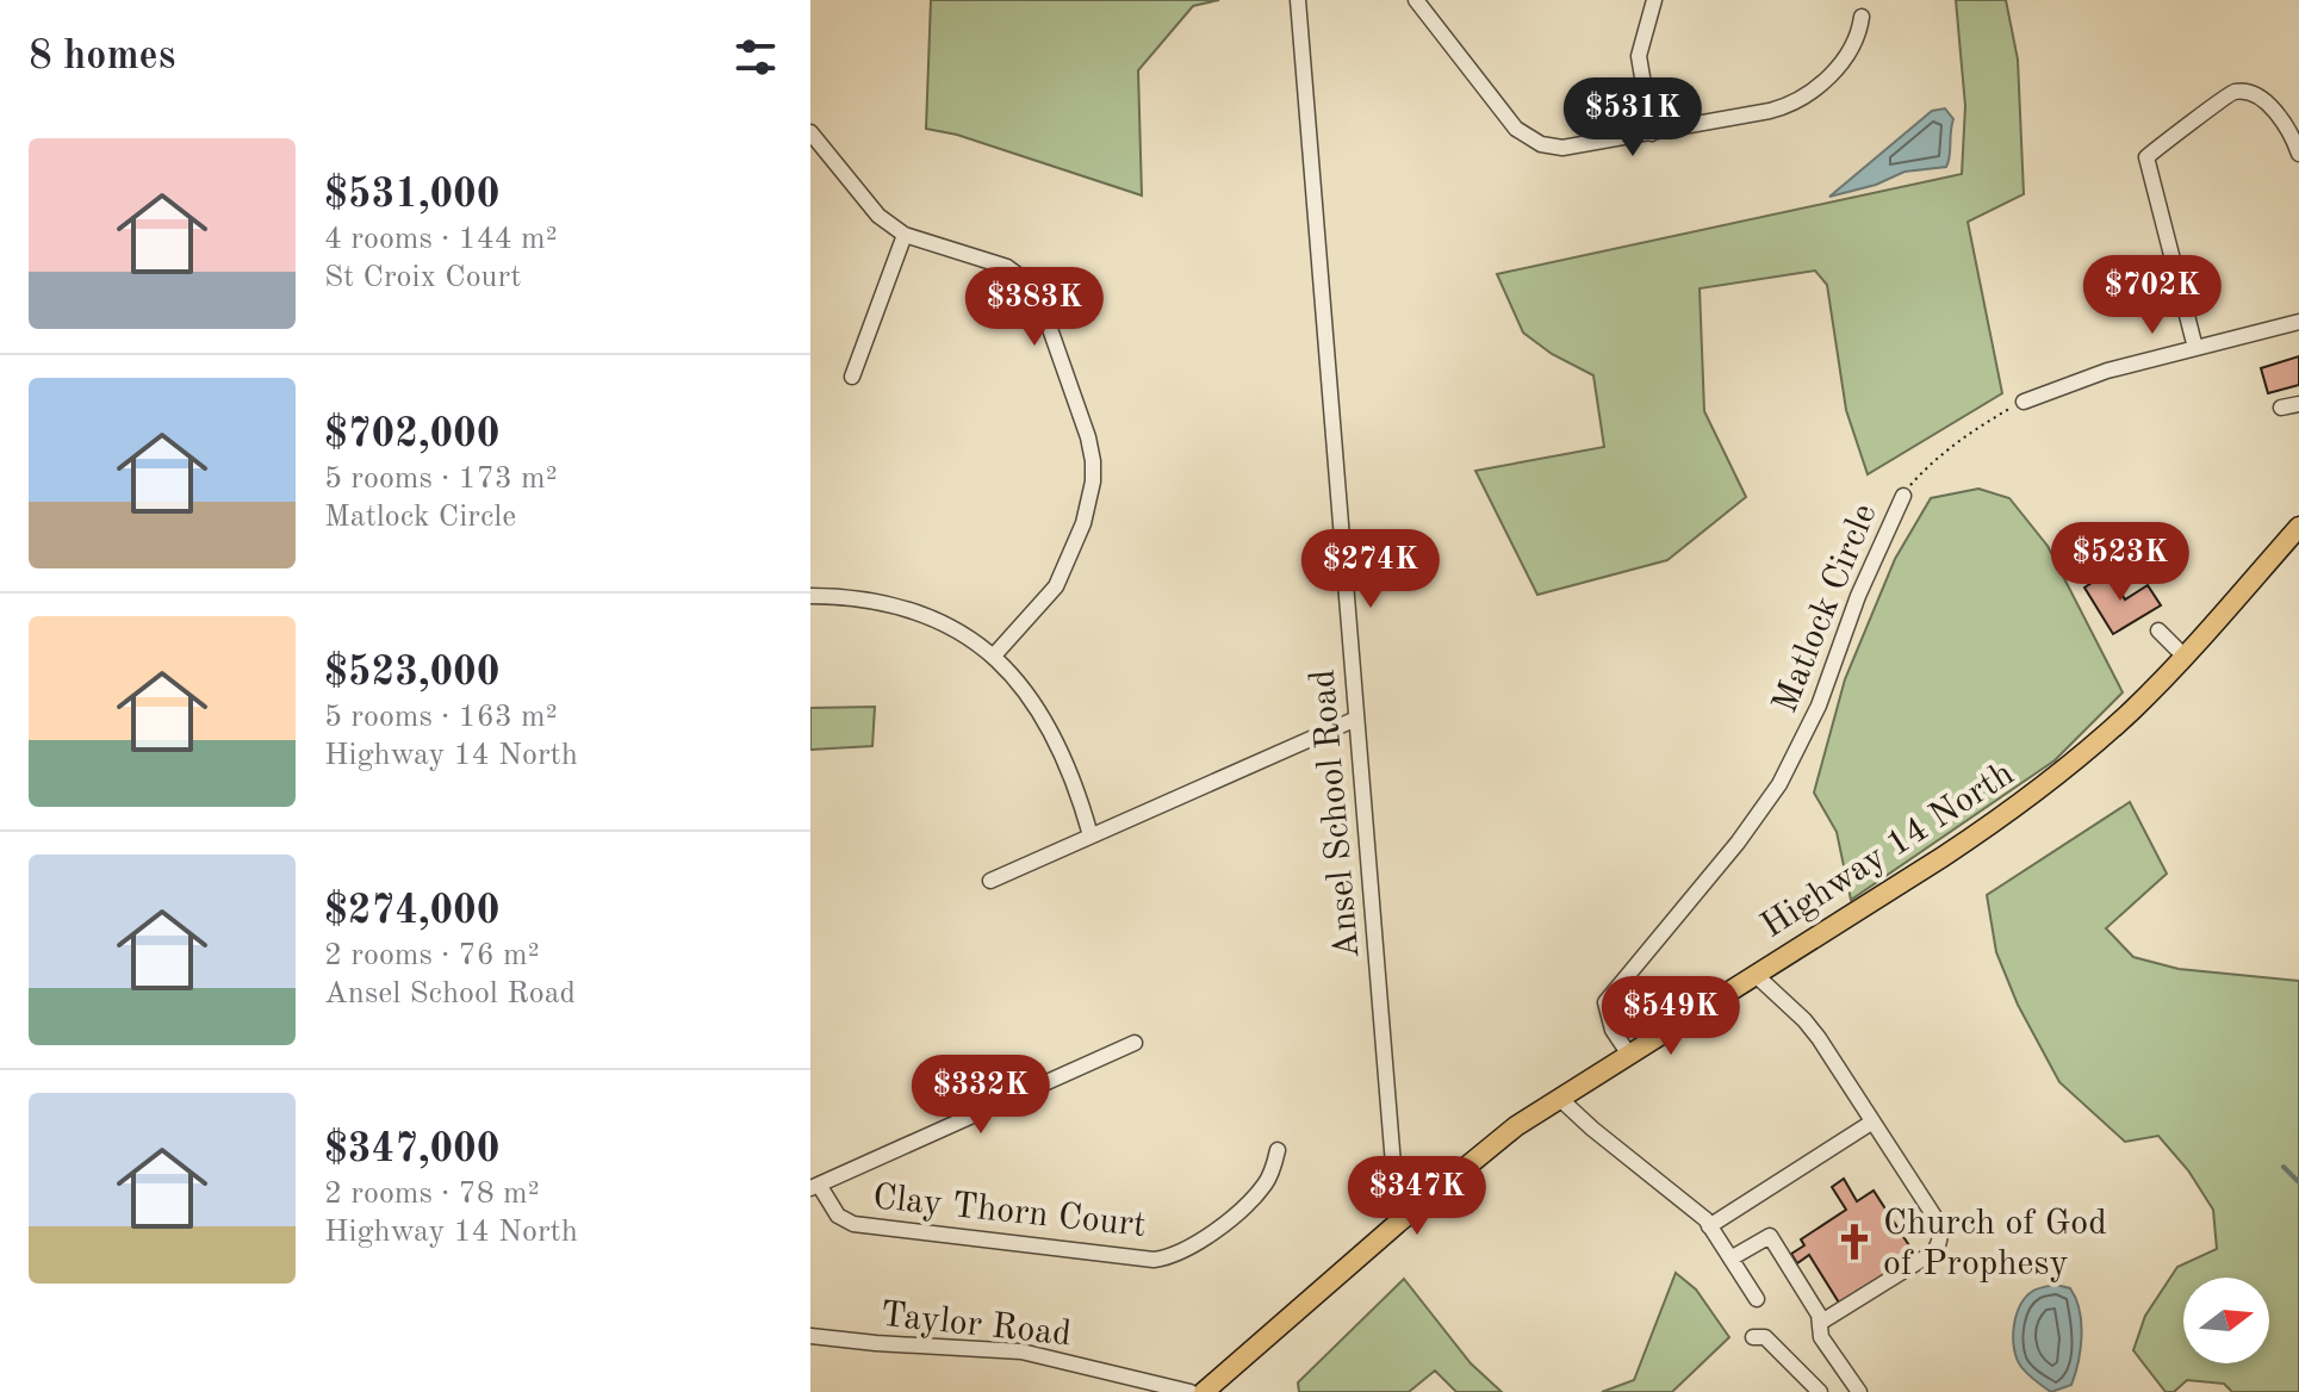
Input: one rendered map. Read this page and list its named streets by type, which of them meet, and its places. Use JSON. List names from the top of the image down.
{
  "streets": {
    "main road": ["Highway 14 North"],
    "street": [
      "Matlock Circle",
      "Ansel School Road",
      "Clay Thorn Court",
      "Taylor Road"
    ]
  },
  "crossings": [
    ["Matlock Circle", "Highway 14 North"],
    ["Ansel School Road", "Highway 14 North"]
  ],
  "places": {
    "church": ["Church of God of Prophesy"]
  },
  "north": "right",
  "page": {
    "heading": "8 homes",
    "price": [
      "$531K",
      "$702K",
      "$383K",
      "$523K",
      "$274K",
      "$549K",
      "$332K",
      "$347K"
    ],
    "list": [
      {
        "name": "$531,000",
        "note": "4 rooms · 144 m² · St Croix Court"
      },
      {
        "name": "$702,000",
        "note": "5 rooms · 173 m² · Matlock Circle"
      },
      {
        "name": "$523,000",
        "note": "5 rooms · 163 m² · Highway 14 North"
      },
      {
        "name": "$274,000",
        "note": "2 rooms · 76 m² · Ansel School Road"
      },
      {
        "name": "$347,000",
        "note": "2 rooms · 78 m² · Highway 14 North"
      }
    ]
  }
}
